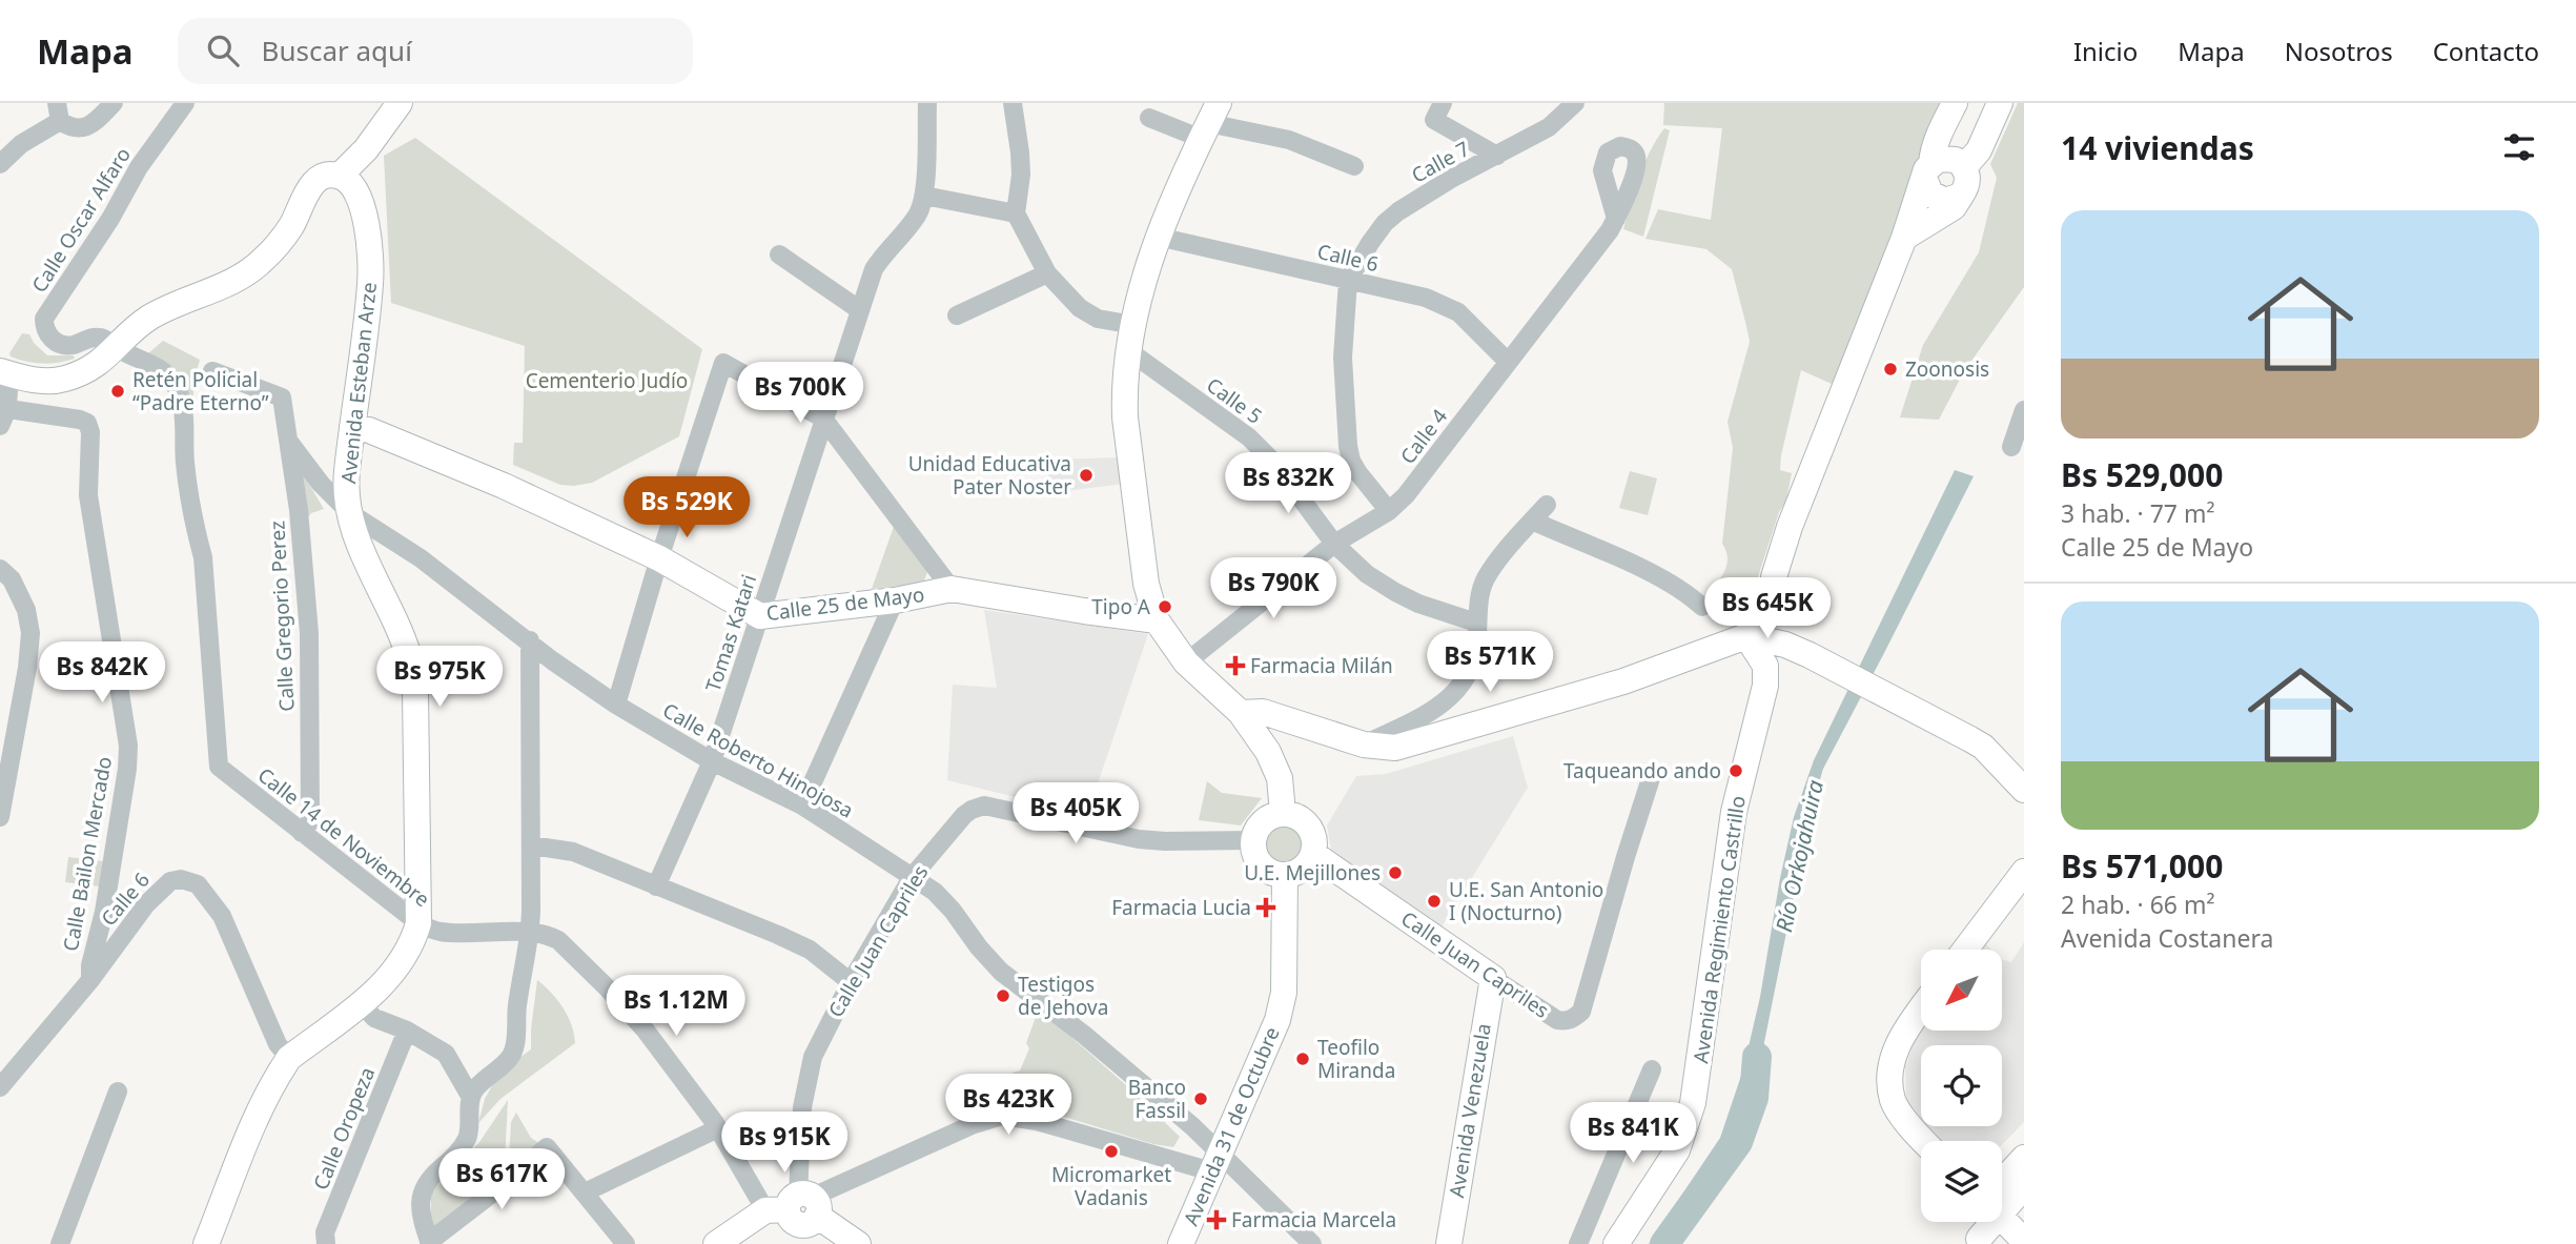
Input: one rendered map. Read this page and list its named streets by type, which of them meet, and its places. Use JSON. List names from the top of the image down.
{
  "streets": {
    "main road": [
      "Avenida Esteban Arze",
      "Calle 25 de Mayo",
      "Avenida Regimiento Castrillo",
      "Calle Juan Capriles",
      "Avenida Venezuela",
      "Avenida 31 de Octubre"
    ],
    "street": [
      "Calle 7",
      "Calle Oscar Alfaro",
      "Calle 6",
      "Calle 5",
      "Calle 4",
      "Calle Gregorio Perez",
      "Tomas Katari",
      "Calle Roberto Hinojosa",
      "Calle 14 de Noviembre",
      "Calle Bailon Mercado",
      "Calle Oropeza"
    ]
  },
  "crossings": [
    ["Calle 7", "Calle 6"],
    ["Calle Oscar Alfaro", "Calle 14 de Noviembre"],
    ["Calle 6", "Avenida Esteban Arze"],
    ["Calle 6", "Calle 4"],
    ["Calle 6", "Calle Bailon Mercado"],
    ["Avenida Esteban Arze", "Calle 25 de Mayo"],
    ["Avenida Esteban Arze", "Calle Roberto Hinojosa"],
    ["Avenida Esteban Arze", "Calle 14 de Noviembre"],
    ["Calle 5", "Calle 4"],
    ["Calle 25 de Mayo", "Tomas Katari"],
    ["Calle Gregorio Perez", "Calle Roberto Hinojosa"],
    ["Calle Gregorio Perez", "Calle 14 de Noviembre"],
    ["Tomas Katari", "Calle Roberto Hinojosa"],
    ["Calle Roberto Hinojosa", "Calle Juan Capriles"],
    ["Calle Roberto Hinojosa", "Avenida 31 de Octubre"],
    ["Calle 14 de Noviembre", "Calle Juan Capriles"],
    ["Calle Juan Capriles", "Avenida Venezuela"],
    ["Calle Juan Capriles", "Avenida 31 de Octubre"]
  ],
  "water": ["Río Orkojahuira"],
  "parks": ["Cementerio Judío"],
  "places": {
    "other": [
      "Zoonosis",
      "Retén Policial “Padre Eterno”",
      "Unidad Educativa Pater Noster",
      "Tipo A",
      "Taqueando ando",
      "U.E. Mejillones",
      "U.E. San Antonio I (Nocturno)",
      "Testigos de Jehova",
      "Teofilo Miranda",
      "Banco Fassil",
      "Micromarket Vadanis"
    ],
    "health": ["Farmacia Milán", "Farmacia Lucia", "Farmacia Marcela"]
  },
  "north": "bottom left",
  "page": {
    "header": "Mapa",
    "search": "Buscar aquí",
    "nav": [
      "Inicio",
      "Mapa",
      "Nosotros",
      "Contacto"
    ],
    "heading": "14 viviendas",
    "list": [
      {
        "name": "Bs 529,000",
        "note": "3 hab. · 77 m² · Calle 25 de Mayo"
      },
      {
        "name": "Bs 571,000",
        "note": "2 hab. · 66 m² · Avenida Costanera"
      }
    ],
    "price": [
      "Bs 700K",
      "Bs 832K",
      "Bs 529K",
      "Bs 790K",
      "Bs 645K",
      "Bs 571K",
      "Bs 842K",
      "Bs 975K",
      "Bs 405K",
      "Bs 1.12M",
      "Bs 423K",
      "Bs 841K",
      "Bs 915K",
      "Bs 617K"
    ]
  }
}
